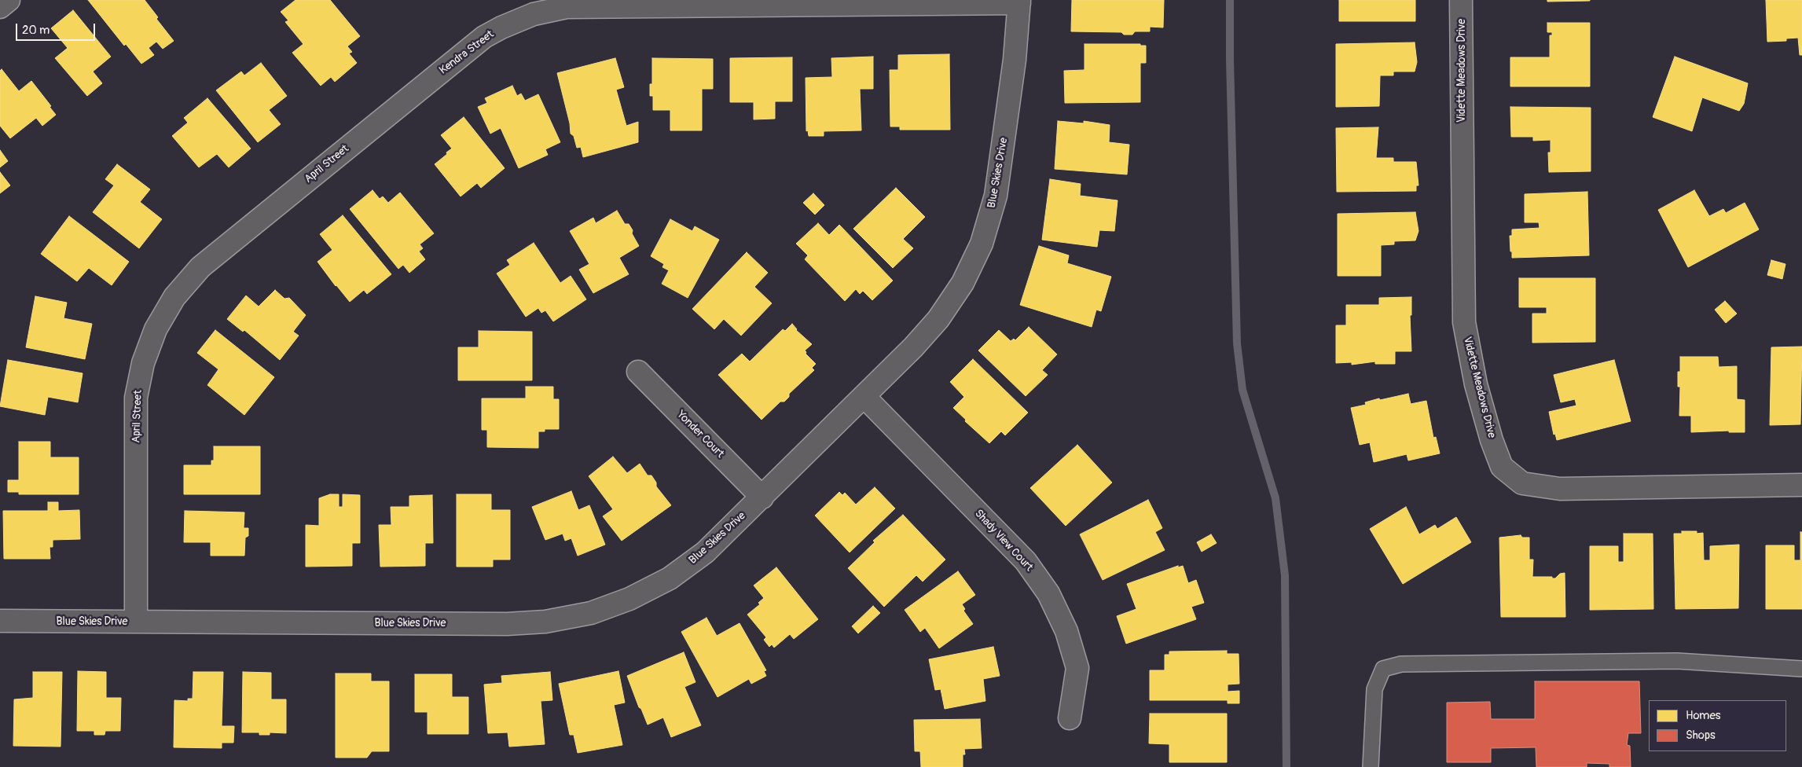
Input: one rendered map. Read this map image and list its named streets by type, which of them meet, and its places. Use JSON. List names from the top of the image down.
{
  "streets": {
    "street": [
      "Kendra Street",
      "Vidette Meadows Drive",
      "April Street",
      "Blue Skies Drive",
      "Yonder Court",
      "Shady View Court"
    ]
  },
  "crossings": [
    ["Kendra Street", "April Street"],
    ["Kendra Street", "Blue Skies Drive"],
    ["April Street", "Blue Skies Drive"],
    ["Blue Skies Drive", "Yonder Court"],
    ["Blue Skies Drive", "Shady View Court"]
  ],
  "legend": ["Homes", "Shops"],
  "scale_bar": "20 m"
}
